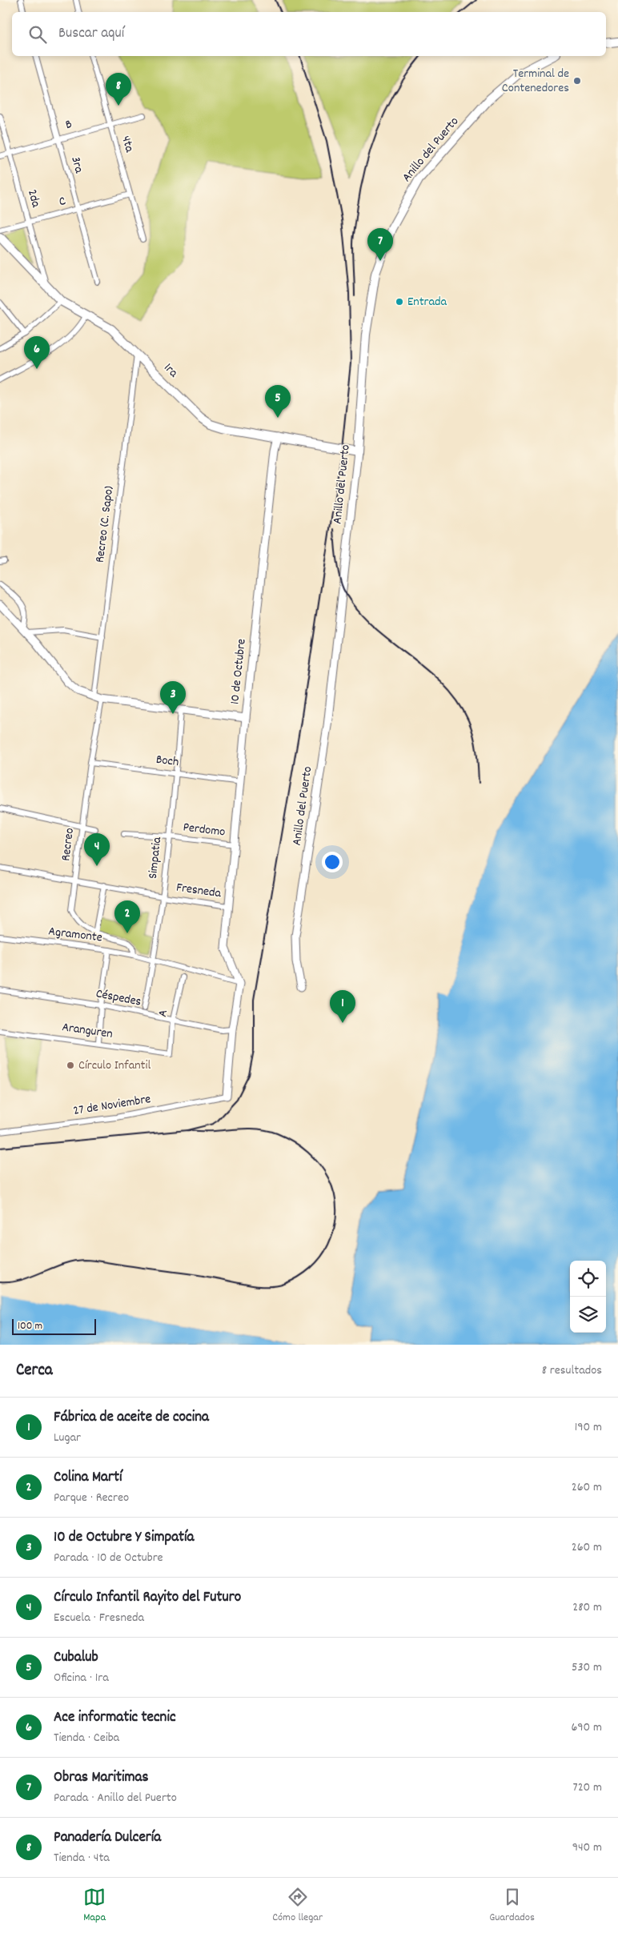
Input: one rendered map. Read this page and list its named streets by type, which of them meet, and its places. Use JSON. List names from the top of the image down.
{
  "streets": {
    "main road": ["Anillo del Puerto", "1ra"],
    "street": [
      "B",
      "4ta",
      "3ra",
      "2da",
      "C",
      "Recreo (C. Sapo)",
      "10 de Octubre",
      "Boch",
      "Perdomo",
      "Recreo",
      "Simpatia",
      "Fresneda",
      "Agramonte",
      "Céspedes",
      "A",
      "Aranguren",
      "27 de Noviembre"
    ]
  },
  "crossings": [
    ["B", "4ta"],
    ["B", "3ra"],
    ["B", "2da"],
    ["4ta", "C"],
    ["Anillo del Puerto", "1ra"],
    ["3ra", "C"],
    ["2da", "C"],
    ["2da", "1ra"],
    ["1ra", "Recreo (C. Sapo)"],
    ["1ra", "10 de Octubre"],
    ["Recreo (C. Sapo)", "10 de Octubre"],
    ["Recreo (C. Sapo)", "Recreo"],
    ["10 de Octubre", "Recreo"],
    ["10 de Octubre", "Simpatia"],
    ["Boch", "Recreo"],
    ["Boch", "Simpatia"],
    ["Perdomo", "Simpatia"],
    ["Recreo", "Fresneda"],
    ["Recreo", "Agramonte"],
    ["Simpatia", "Fresneda"],
    ["Simpatia", "Agramonte"],
    ["Céspedes", "A"],
    ["A", "Aranguren"]
  ],
  "places": ["Terminal de Contenedores", "Entrada", "Círculo Infantil"],
  "scale_bar": "100 m",
  "page": {
    "search": "Buscar aquí",
    "pins": [
      "8",
      "7",
      "6",
      "5",
      "3",
      "4",
      "2",
      "1"
    ],
    "scale": "100 m",
    "heading": ["Cerca", "8 resultados"],
    "list": [
      {
        "mark": "1",
        "name": "Fábrica de aceite de cocina",
        "note": "Lugar",
        "value": "190 m"
      },
      {
        "mark": "2",
        "name": "Colina Martí",
        "note": "Parque · Recreo",
        "value": "260 m"
      },
      {
        "mark": "3",
        "name": "10 de Octubre Y Simpatía",
        "note": "Parada · 10 de Octubre",
        "value": "260 m"
      },
      {
        "mark": "4",
        "name": "Círculo Infantil Rayito del Futuro",
        "note": "Escuela · Fresneda",
        "value": "280 m"
      },
      {
        "mark": "5",
        "name": "Cubalub",
        "note": "Oficina · 1ra",
        "value": "530 m"
      },
      {
        "mark": "6",
        "name": "Ace informatic tecnic",
        "note": "Tienda · Ceiba",
        "value": "690 m"
      },
      {
        "mark": "7",
        "name": "Obras Maritimas",
        "note": "Parada · Anillo del Puerto",
        "value": "720 m"
      },
      {
        "mark": "8",
        "name": "Panadería Dulcería",
        "note": "Tienda · 4ta",
        "value": "940 m"
      }
    ],
    "nav": ["Mapa", "Cómo llegar", "Guardados"]
  }
}
